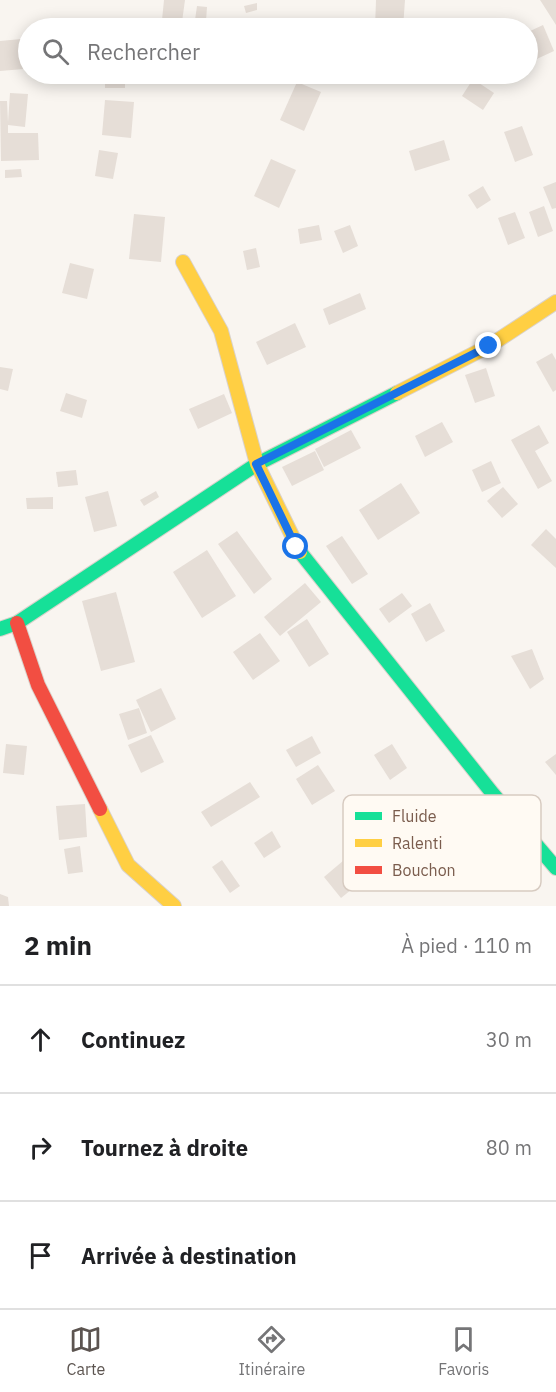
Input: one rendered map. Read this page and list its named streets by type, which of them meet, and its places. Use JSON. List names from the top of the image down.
{
  "legend": ["Fluide", "Ralenti", "Bouchon"],
  "page": {
    "search": "Rechercher",
    "heading": ["2 min", "À pied · 110 m"],
    "list": [
      ["Continuez", "30 m"],
      ["Tournez à droite", "80 m"],
      "Arrivée à destination"
    ],
    "nav": ["Carte", "Itinéraire", "Favoris"]
  }
}
